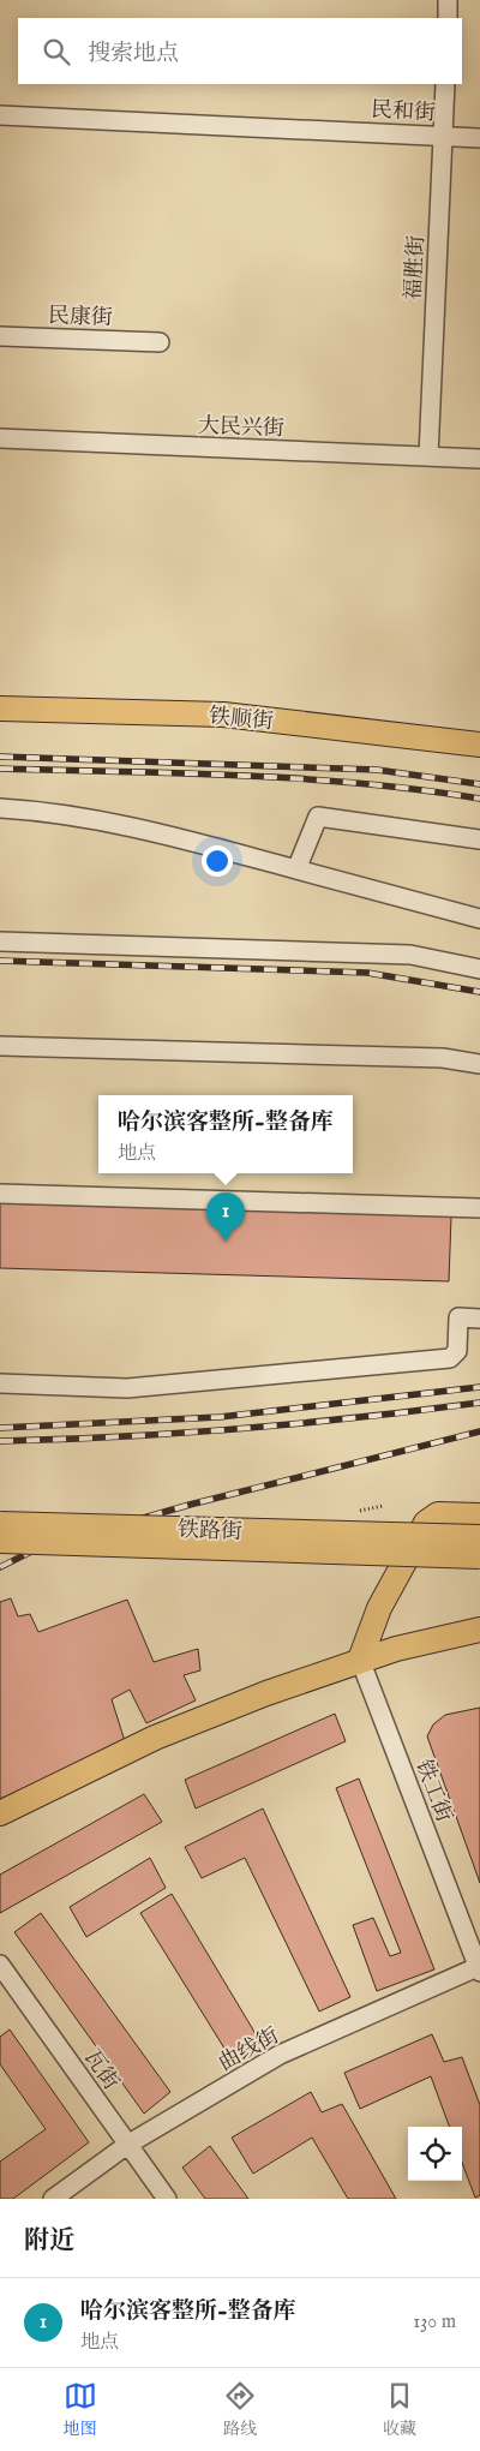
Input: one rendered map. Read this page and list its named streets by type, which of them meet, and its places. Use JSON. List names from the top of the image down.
{
  "streets": {
    "main road": ["铁顺街", "铁路街"],
    "street": [
      "民和街",
      "福胜街",
      "民康街",
      "大民兴街",
      "铁工街",
      "曲线街",
      "瓦街"
    ]
  },
  "crossings": [
    ["民和街", "福胜街"],
    ["福胜街", "大民兴街"],
    ["铁工街", "曲线街"],
    ["曲线街", "瓦街"]
  ],
  "page": {
    "search": "搜索地点",
    "popup": ["哈尔滨客整所-整备库", "地点"],
    "pins": "1",
    "heading": "附近",
    "list": [
      {
        "mark": "1",
        "name": "哈尔滨客整所-整备库",
        "note": "地点",
        "value": "130 m"
      }
    ],
    "nav": ["地图", "路线", "收藏"]
  }
}
